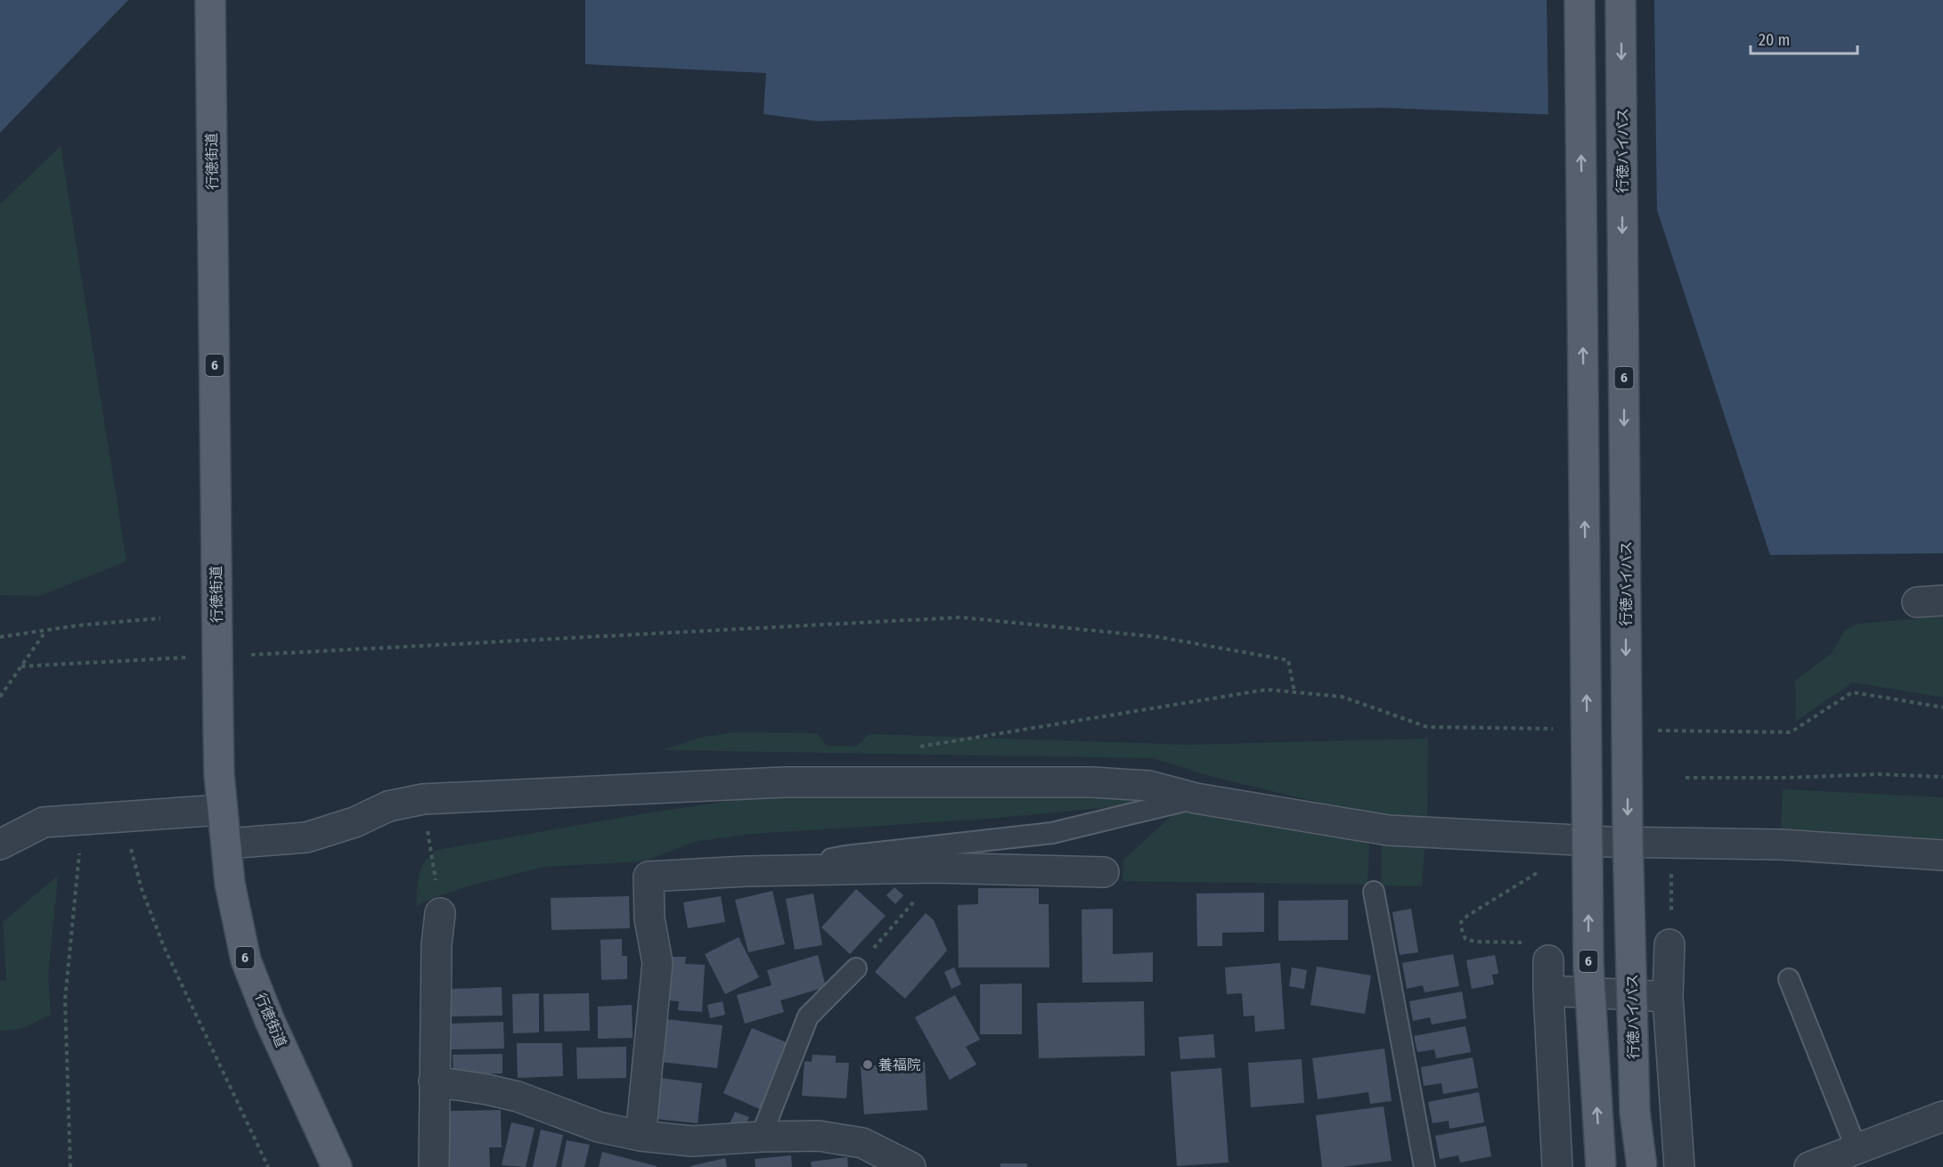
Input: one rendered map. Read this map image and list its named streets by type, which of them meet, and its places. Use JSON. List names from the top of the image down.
{
  "streets": {
    "main road": ["行徳バイパス", "行徳街道", "6"]
  },
  "places": ["養福院"],
  "scale_bar": "20 m"
}
